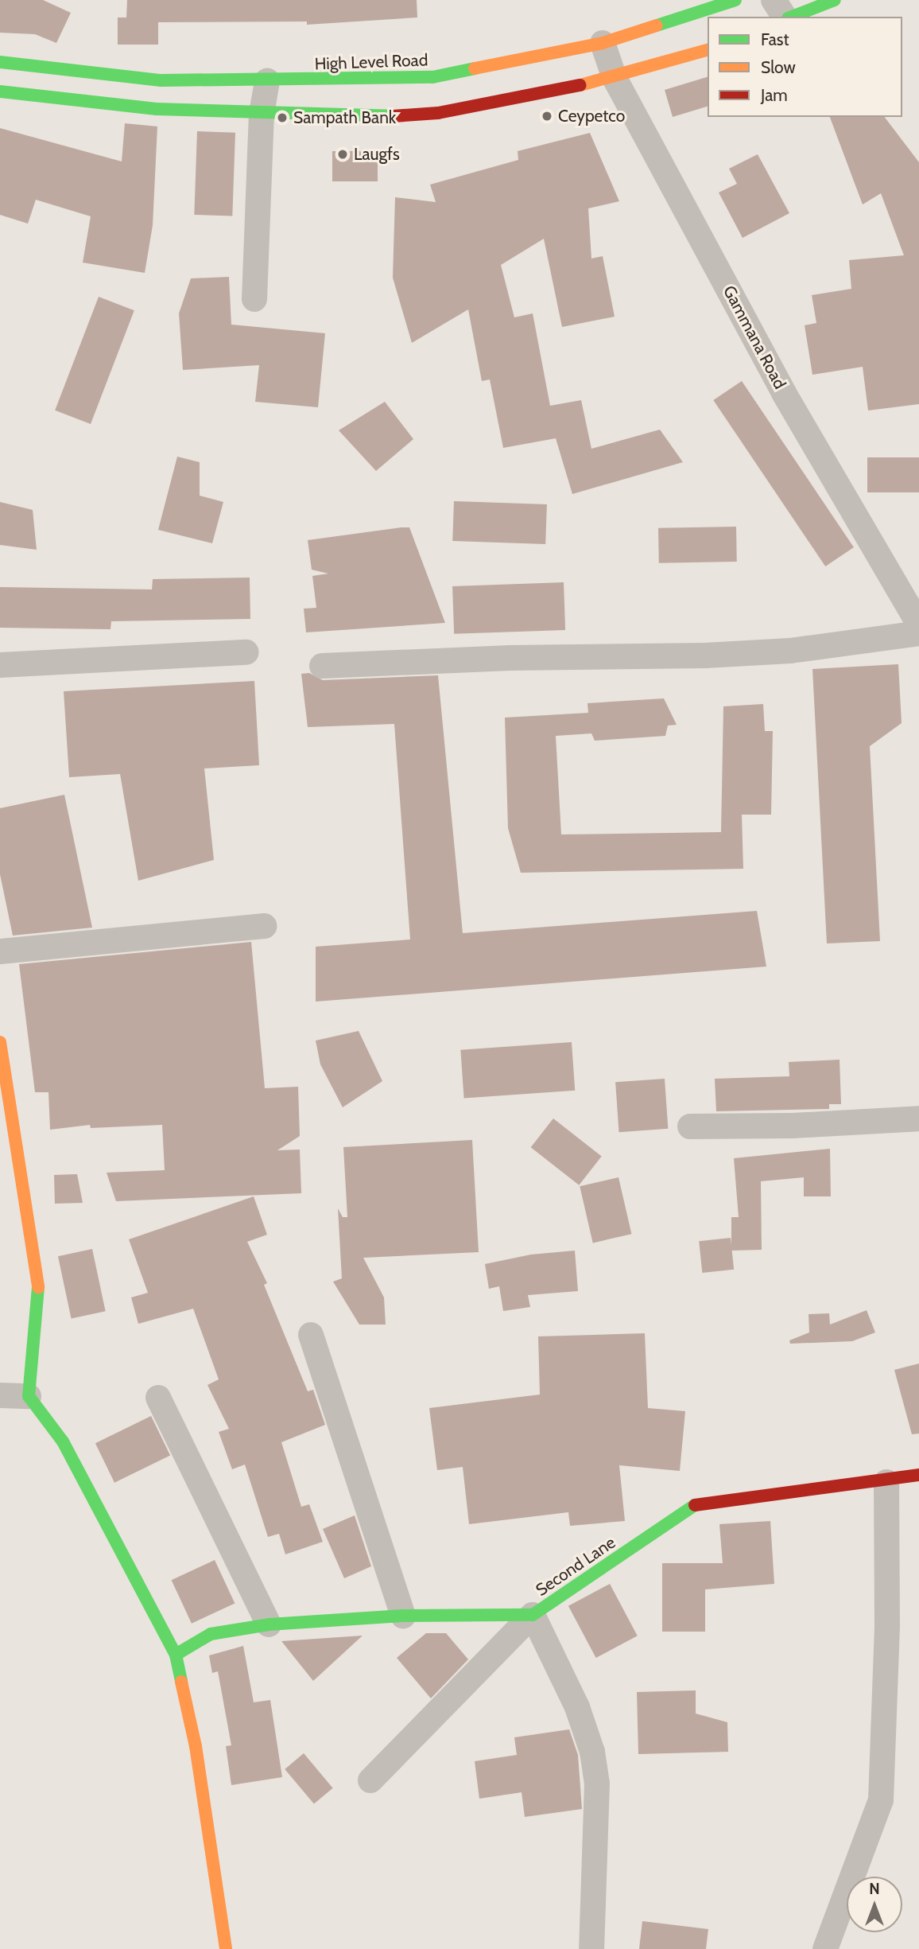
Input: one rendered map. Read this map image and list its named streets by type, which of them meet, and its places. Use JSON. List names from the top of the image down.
{
  "streets": {
    "main road": ["High Level Road", "Second Lane"],
    "street": ["Gammana Road"]
  },
  "crossings": [
    ["High Level Road", "Gammana Road"]
  ],
  "places": ["Ceypetco", "Sampath Bank", "Laugfs"],
  "legend": ["Fast", "Slow", "Jam"],
  "north": "top"
}
